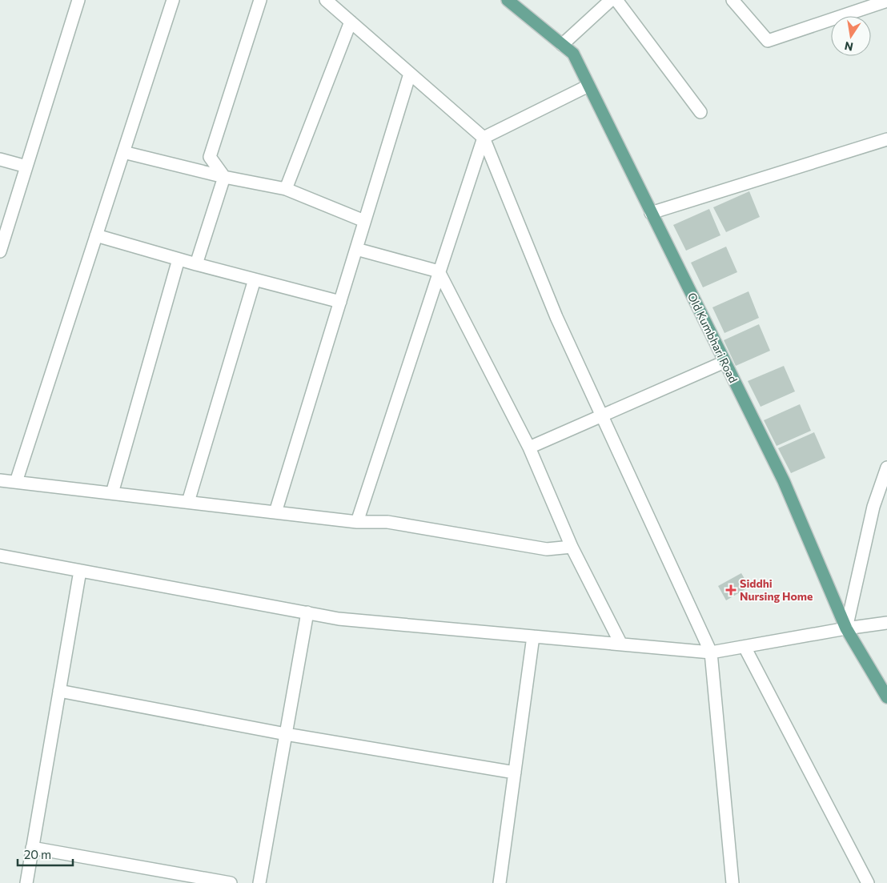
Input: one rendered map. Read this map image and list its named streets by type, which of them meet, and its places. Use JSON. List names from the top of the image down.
{
  "streets": {
    "main road": ["Old Kumbhari Road"]
  },
  "places": {
    "health": ["Siddhi Nursing Home"]
  },
  "scale_bar": "20 m",
  "north": "bottom"
}
